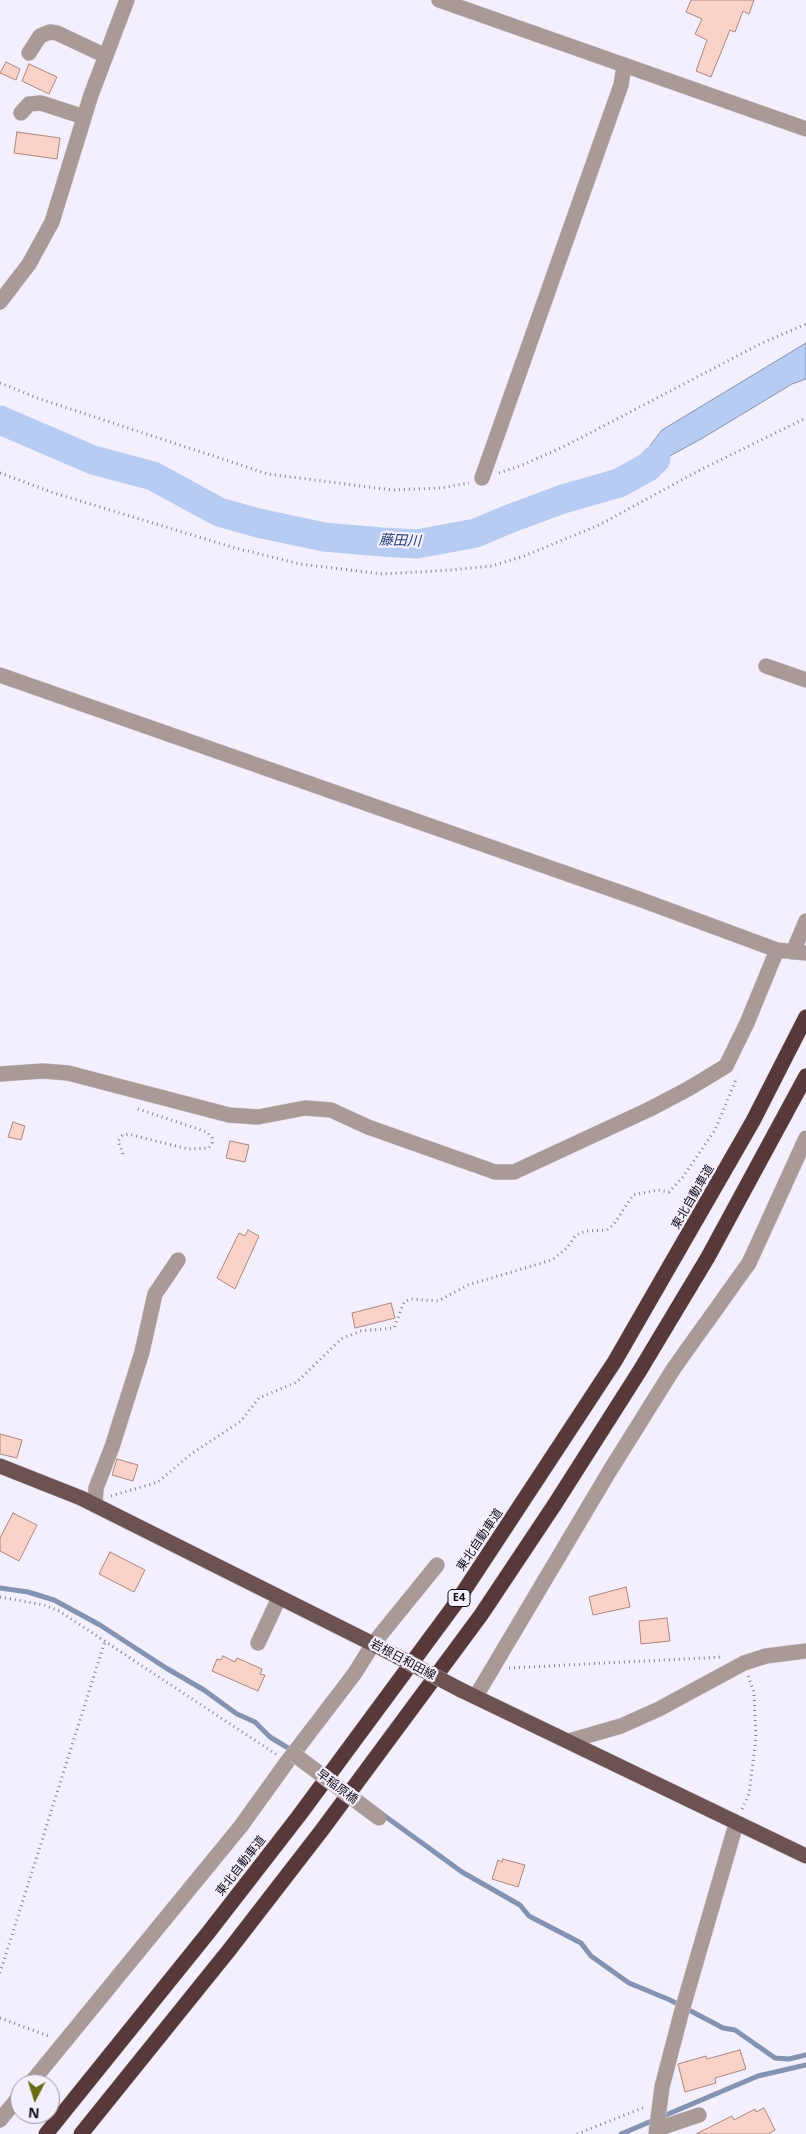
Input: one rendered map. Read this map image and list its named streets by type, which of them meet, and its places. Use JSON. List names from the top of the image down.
{
  "streets": {
    "highway": ["東北自動車道", "E4"],
    "main road": ["岩根日和田線"],
    "street": ["早稲原橋"]
  },
  "water": ["藤田川"],
  "north": "bottom"
}
